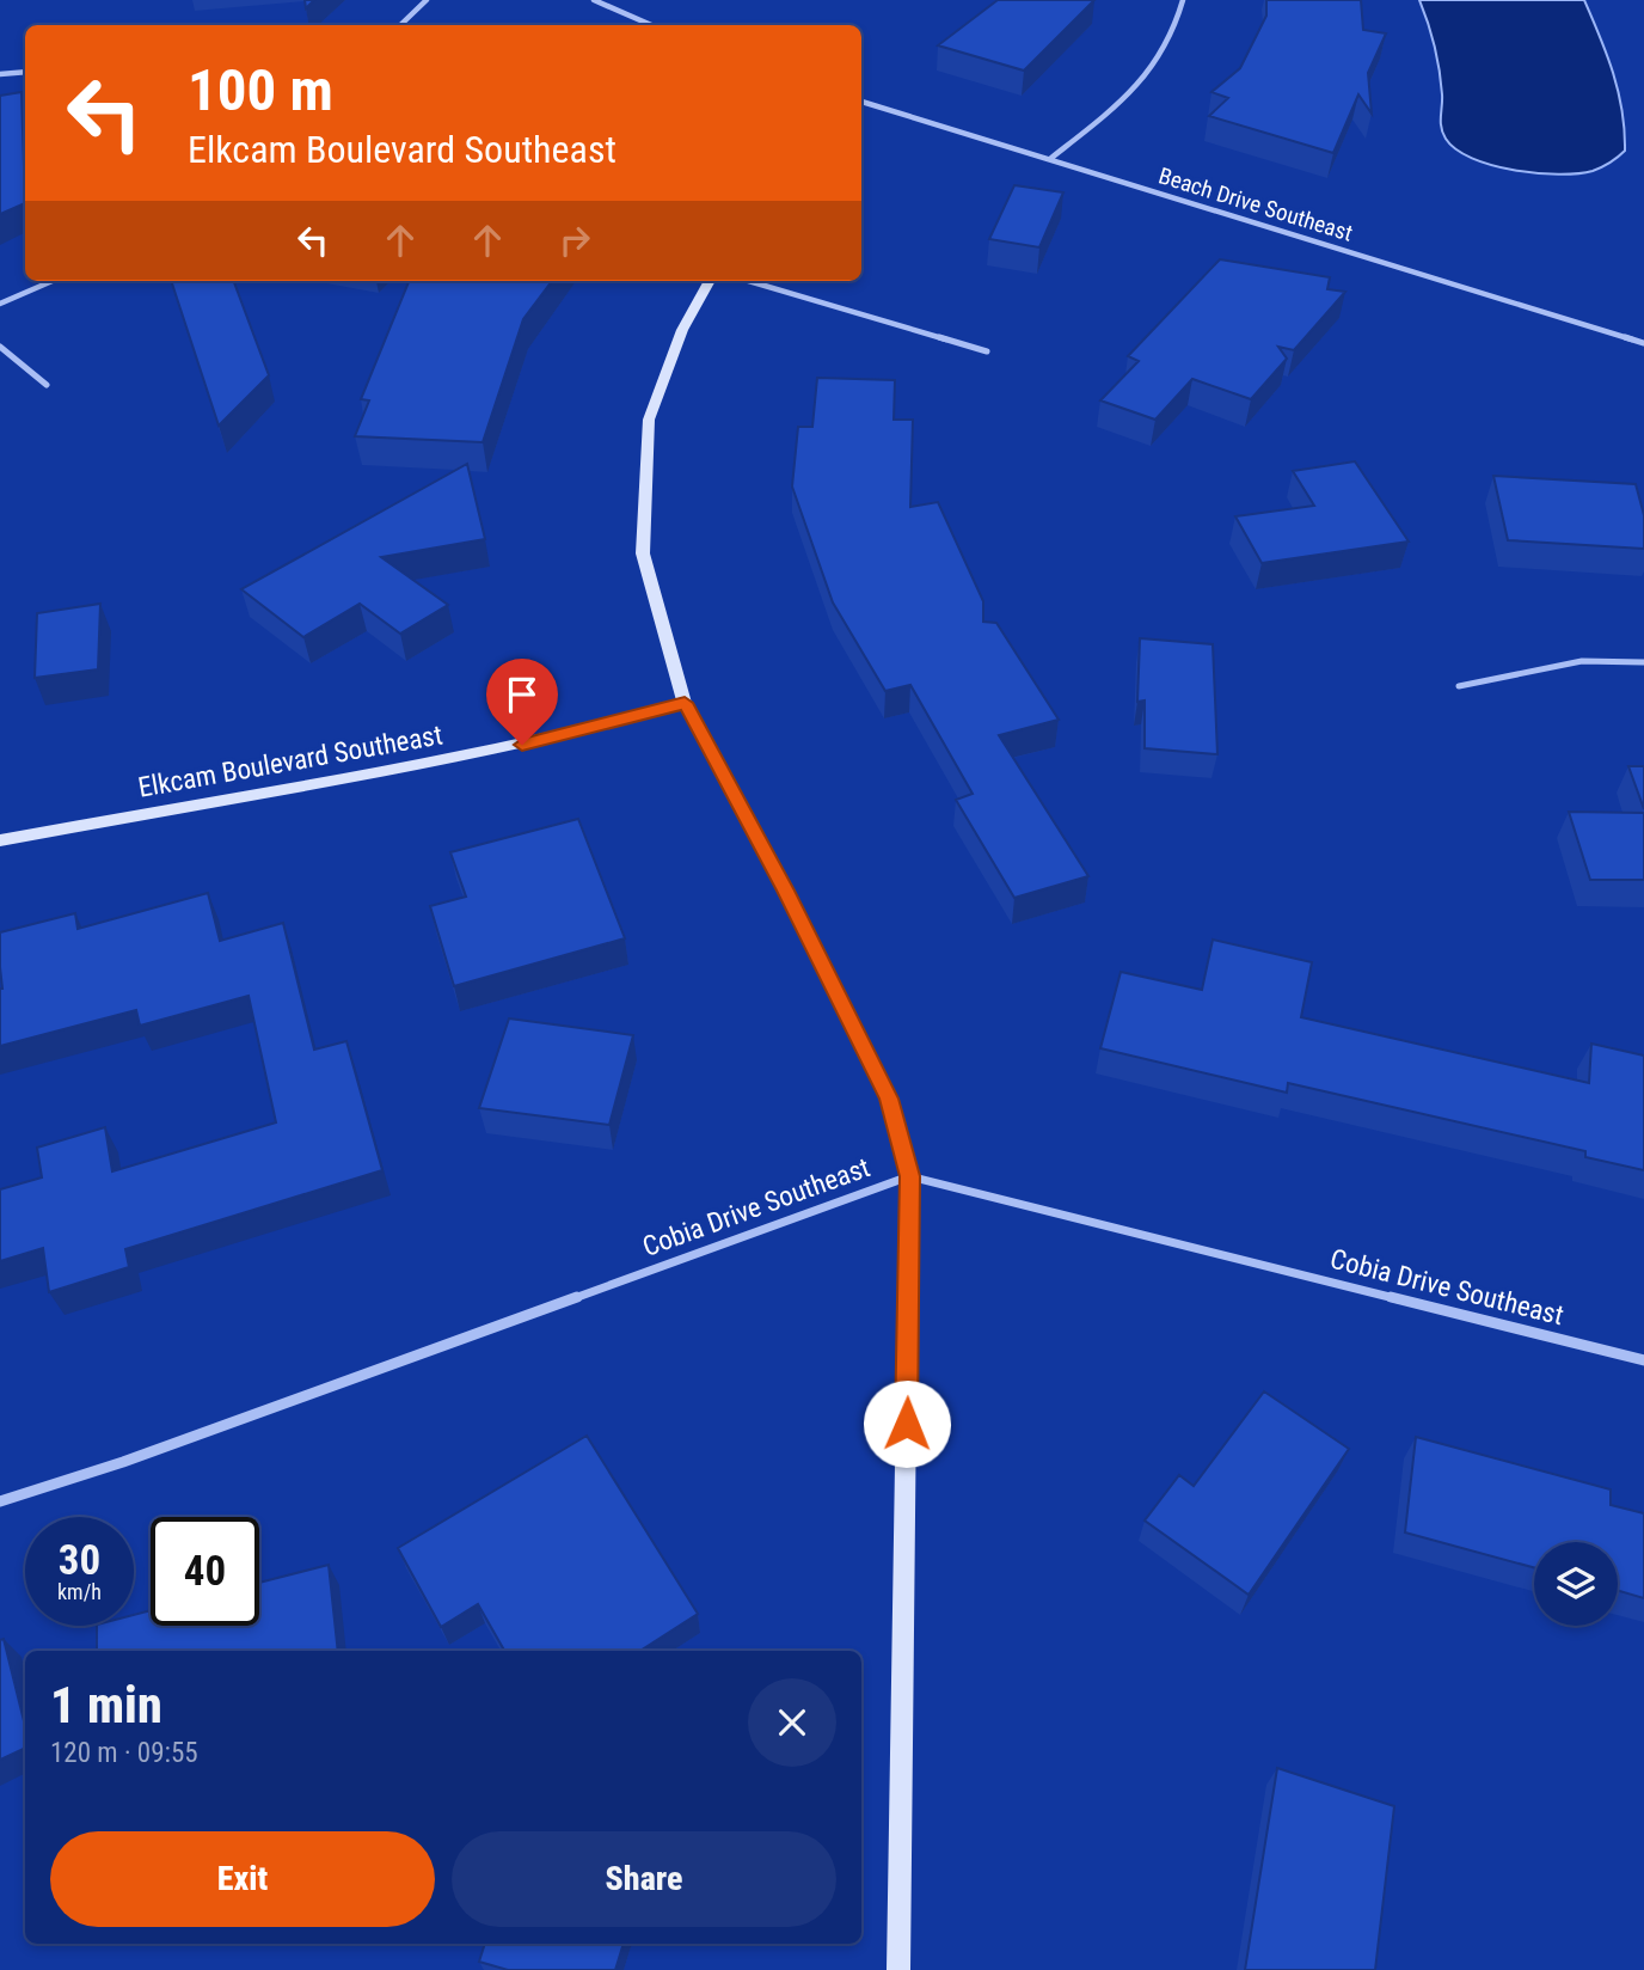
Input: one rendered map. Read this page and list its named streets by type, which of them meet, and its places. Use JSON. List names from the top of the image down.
{
  "streets": {
    "street": ["Beach Drive Southeast", "Elkcam Boulevard Southeast", "Cobia Drive Southeast"]
  },
  "page": {
    "turn": ["100 m", "Elkcam Boulevard Southeast"],
    "speed": "30 km/h",
    "limit": "40",
    "heading": ["1 min", "120 m · 09:55"],
    "buttons": ["Exit", "Share"]
  }
}
